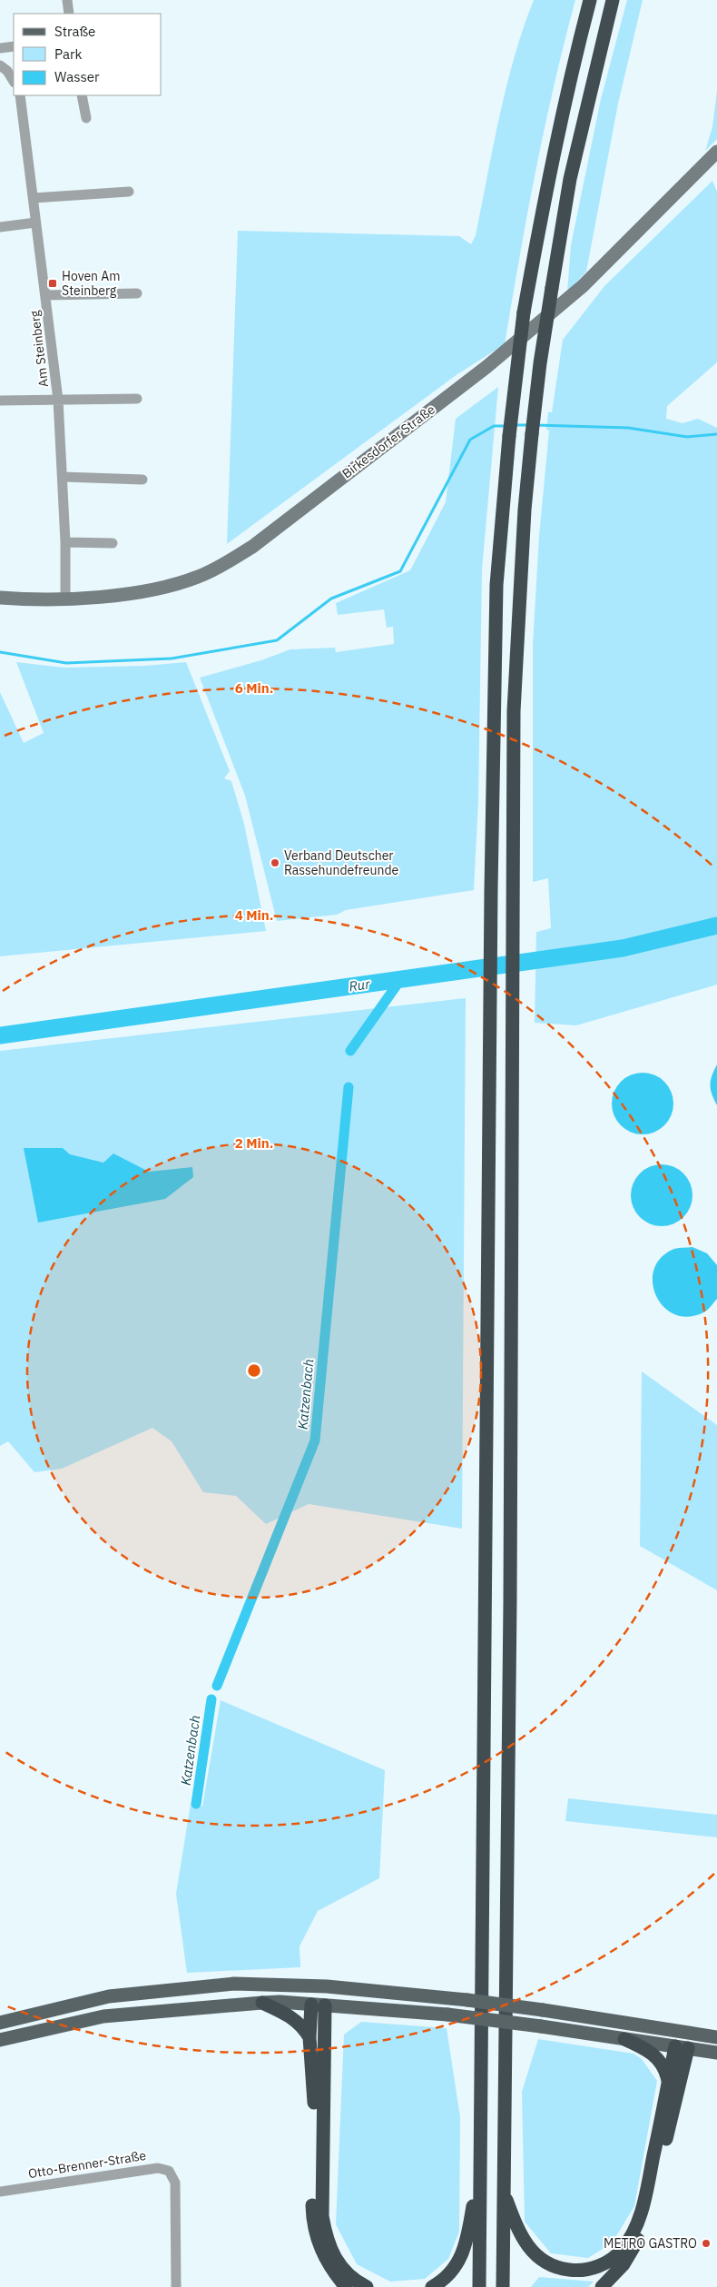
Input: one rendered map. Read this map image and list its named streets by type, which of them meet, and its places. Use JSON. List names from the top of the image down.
{
  "streets": {
    "main road": ["Birkesdorfer Straße"],
    "street": ["Am Steinberg", "Otto-Brenner-Straße"]
  },
  "crossings": [
    ["Am Steinberg", "Birkesdorfer Straße"]
  ],
  "water": ["Rur", "Katzenbach"],
  "places": {
    "transit": ["Hoven Am Steinberg"],
    "other": ["Verband Deutscher Rassehundefreunde", "METRO GASTRO"]
  },
  "legend": ["Straße", "Park", "Wasser"],
  "rings": ["6 Min.", "4 Min.", "2 Min."]
}
